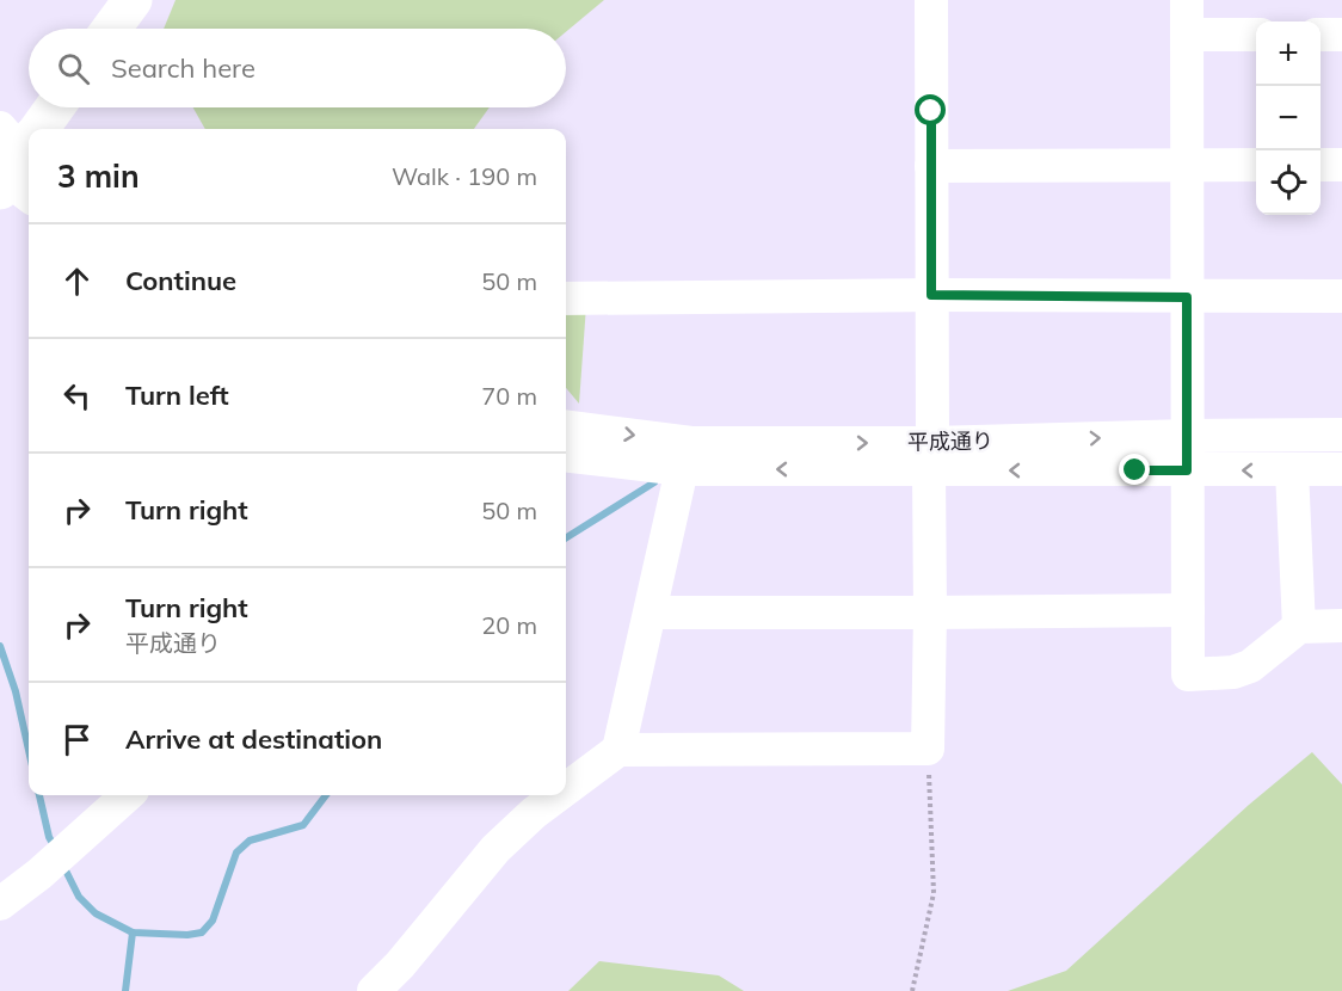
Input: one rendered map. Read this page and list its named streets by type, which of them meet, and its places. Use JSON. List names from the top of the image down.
{
  "streets": {
    "street": ["平成通り"]
  },
  "page": {
    "map_buttons": ["+", "−"],
    "search": "Search here",
    "heading": ["3 min", "Walk · 190 m"],
    "list": [
      ["Continue", "50 m"],
      ["Turn left", "70 m"],
      ["Turn right", "50 m"],
      ["Turn right", "平成通り", "20 m"],
      "Arrive at destination"
    ]
  }
}
